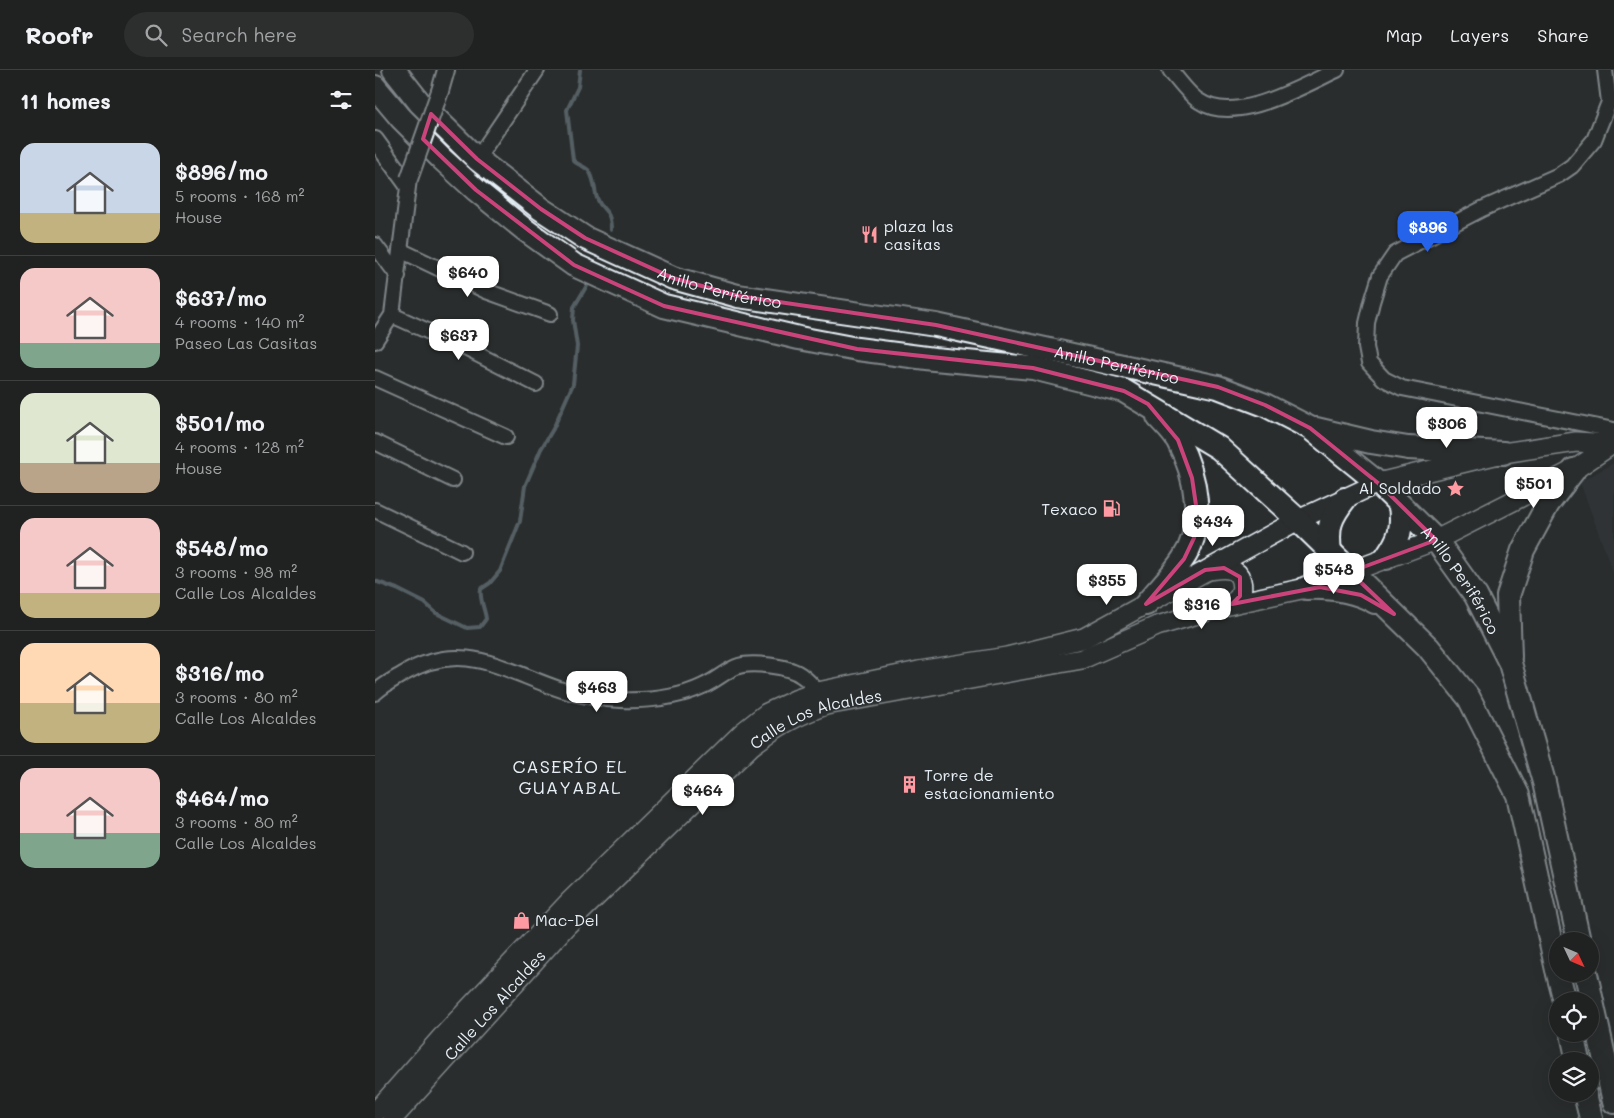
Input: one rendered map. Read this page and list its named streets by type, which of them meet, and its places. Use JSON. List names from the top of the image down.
{
  "streets": {
    "highway": ["Anillo Periférico"],
    "main road": ["Calle Los Alcaldes"]
  },
  "crossings": [
    ["Anillo Periférico", "Calle Los Alcaldes"]
  ],
  "districts": ["CASERÍO EL GUAYABAL"],
  "places": {
    "restaurant": ["plaza las casitas"],
    "place": ["Al Soldado"],
    "fuel station": ["Texaco"],
    "building": ["Torre de estacionamiento"],
    "shop": ["Mac-Del"]
  },
  "north": "bottom right",
  "page": {
    "header": "Roofr",
    "search": "Search here",
    "nav": ["Map", "Layers", "Share"],
    "heading": "11 homes",
    "list": [
      {
        "name": "$896/mo",
        "note": "5 rooms · 168 m² · House"
      },
      {
        "name": "$637/mo",
        "note": "4 rooms · 140 m² · Paseo Las Casitas"
      },
      {
        "name": "$501/mo",
        "note": "4 rooms · 128 m² · House"
      },
      {
        "name": "$548/mo",
        "note": "3 rooms · 98 m² · Calle Los Alcaldes"
      },
      {
        "name": "$316/mo",
        "note": "3 rooms · 80 m² · Calle Los Alcaldes"
      },
      {
        "name": "$464/mo",
        "note": "3 rooms · 80 m² · Calle Los Alcaldes"
      }
    ],
    "price": [
      "$896",
      "$640",
      "$637",
      "$306",
      "$501",
      "$434",
      "$548",
      "$355",
      "$316",
      "$463",
      "$464"
    ]
  }
}
